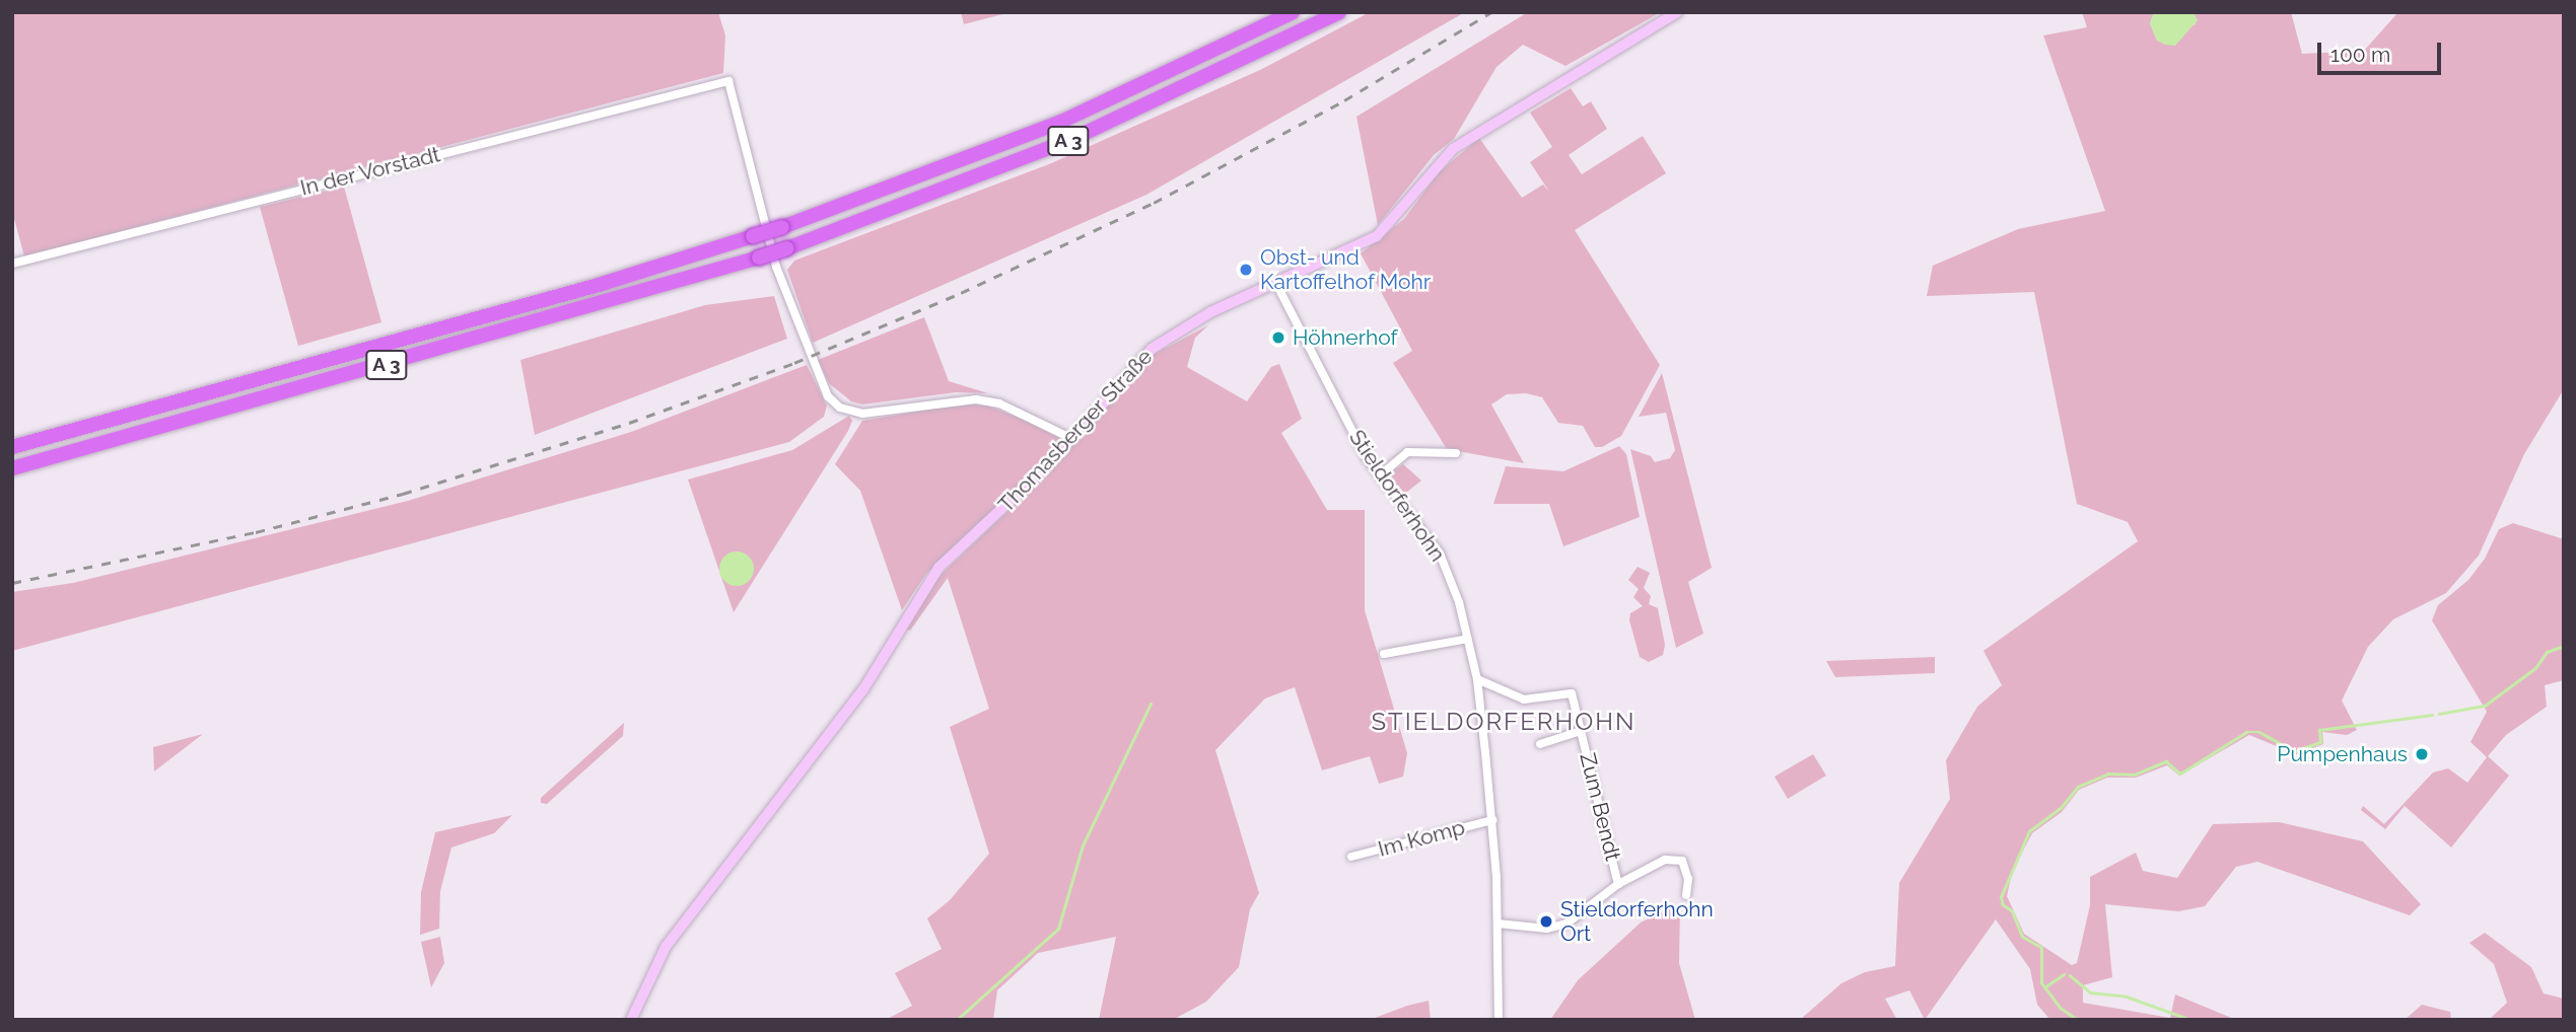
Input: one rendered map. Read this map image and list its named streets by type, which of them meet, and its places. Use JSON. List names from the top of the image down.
{
  "streets": {
    "highway": ["A 3"],
    "main road": ["Thomasberger Straße"],
    "street": [
      "In der Vorstadt",
      "Stieldorferhohn",
      "Zum Bendt",
      "Im Komp"
    ]
  },
  "crossings": [
    ["In der Vorstadt", "Thomasberger Straße"],
    ["Thomasberger Straße", "Stieldorferhohn"],
    ["Stieldorferhohn", "Zum Bendt"],
    ["Stieldorferhohn", "Im Komp"]
  ],
  "districts": ["STIELDORFERHOHN"],
  "places": [
    "Obst- und Kartoffelhof Mohr",
    "Höhnerhof",
    "Pumpenhaus",
    "Stieldorferhohn Ort"
  ],
  "scale_bar": "100 m"
}
